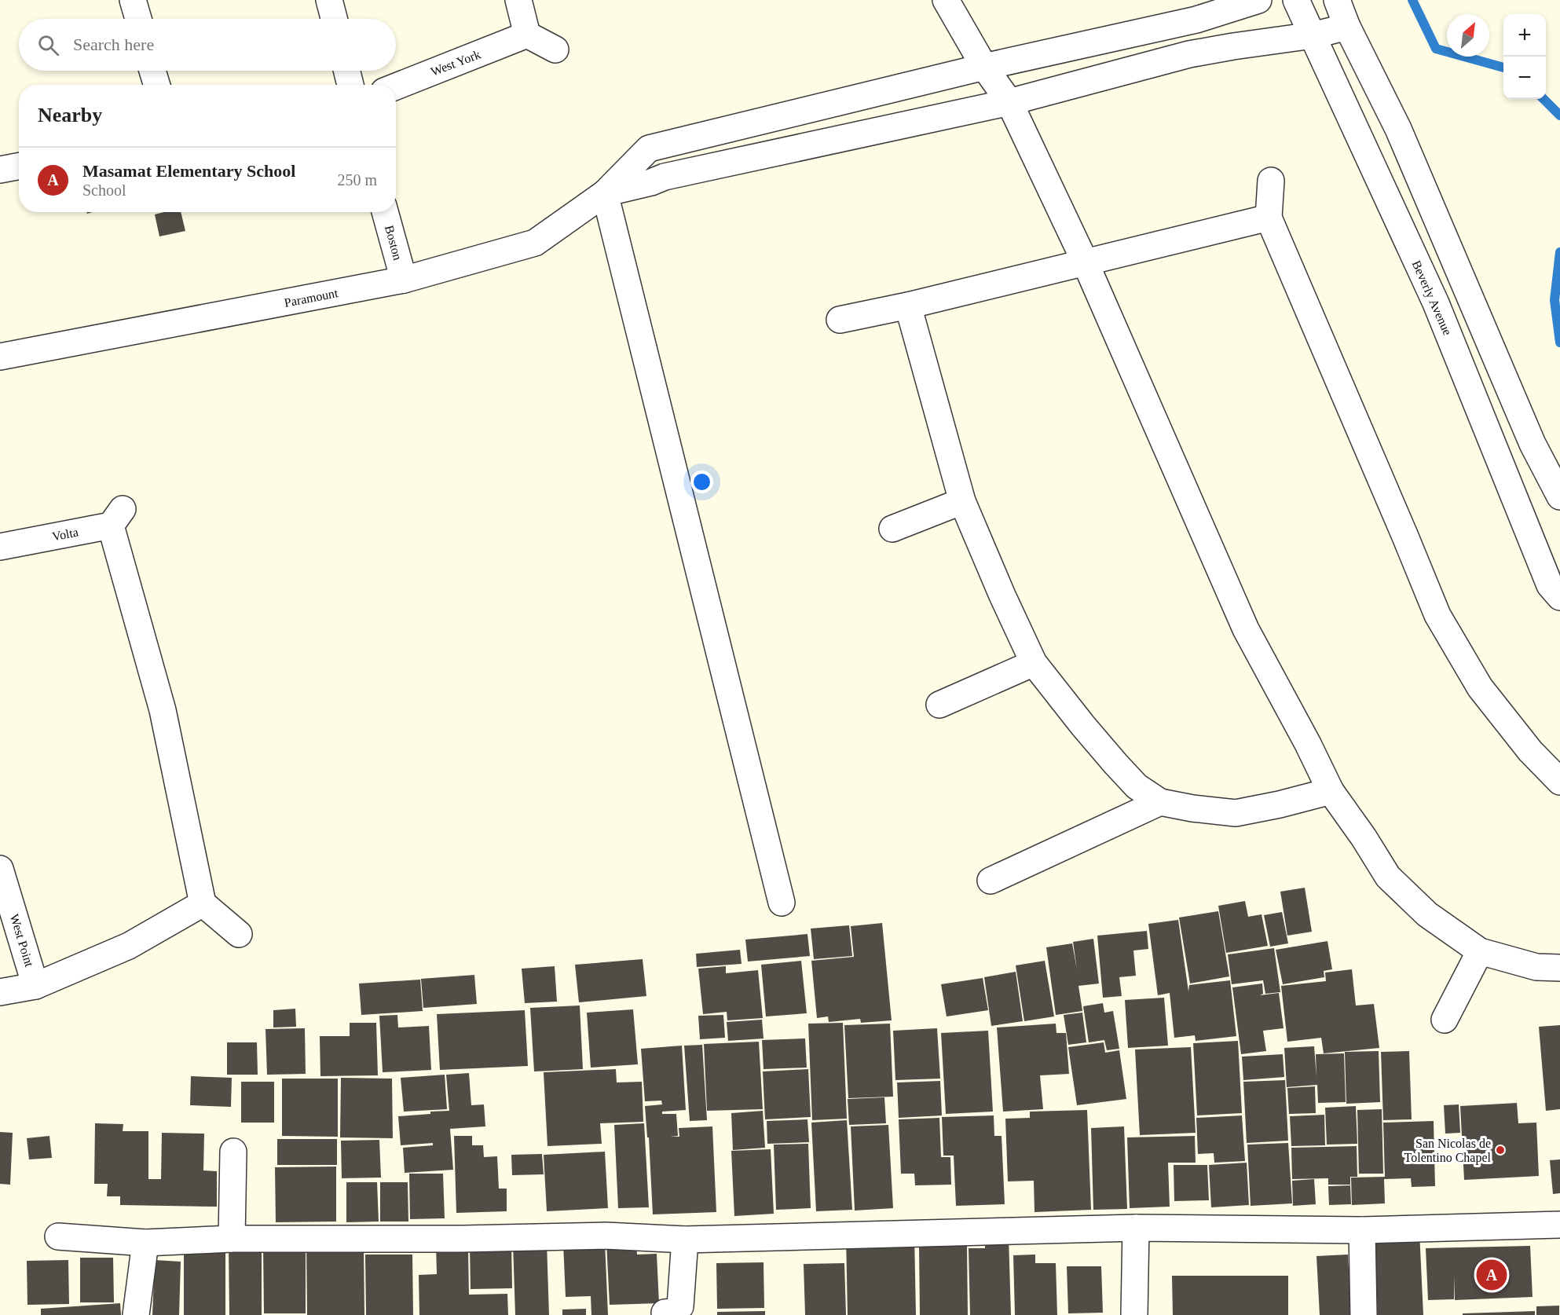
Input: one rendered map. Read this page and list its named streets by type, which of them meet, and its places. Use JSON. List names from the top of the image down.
{
  "streets": {
    "street": [
      "West York",
      "Boston",
      "Paramount",
      "Beverly Avenue",
      "Volta",
      "West Point"
    ]
  },
  "crossings": [
    ["Boston", "Paramount"]
  ],
  "places": ["San Nicolas de Tolentino Chapel"],
  "north": "top right",
  "page": {
    "map_buttons": ["+", "−"],
    "search": "Search here",
    "heading": "Nearby",
    "list": [
      {
        "mark": "A",
        "name": "Masamat Elementary School",
        "note": "School",
        "value": "250 m"
      }
    ],
    "pins": "A"
  }
}
